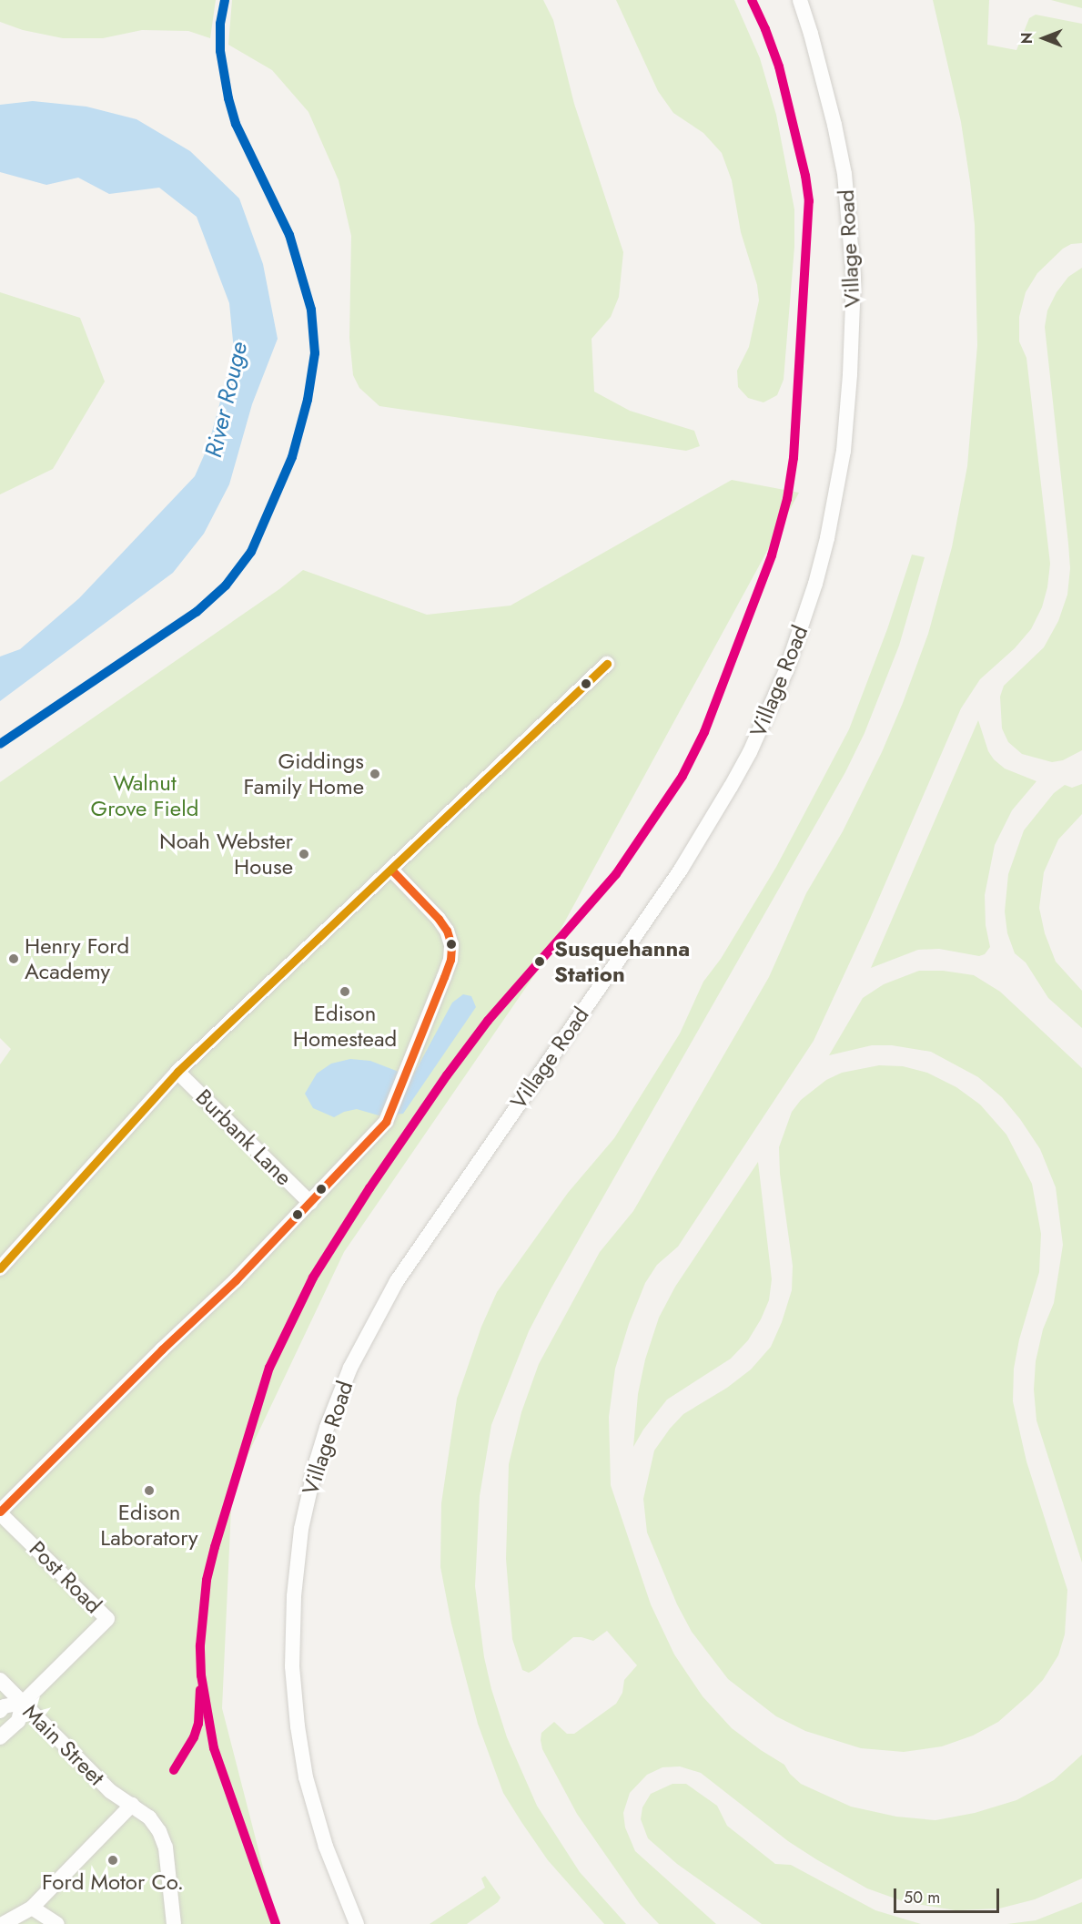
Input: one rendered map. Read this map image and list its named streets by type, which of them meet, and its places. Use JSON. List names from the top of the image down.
{
  "streets": {
    "street": [
      "Village Road",
      "Burbank Lane",
      "Post Road",
      "Main Street"
    ]
  },
  "crossings": [
    ["Post Road", "Main Street"]
  ],
  "water": ["River Rouge"],
  "parks": ["Walnut Grove Field"],
  "places": [
    "Giddings Family Home",
    "Noah Webster House",
    "Henry Ford Academy",
    "Susquehanna Station",
    "Edison Homestead",
    "Edison Laboratory",
    "Ford Motor Co."
  ],
  "scale_bar": "50 m",
  "north": "left"
}
